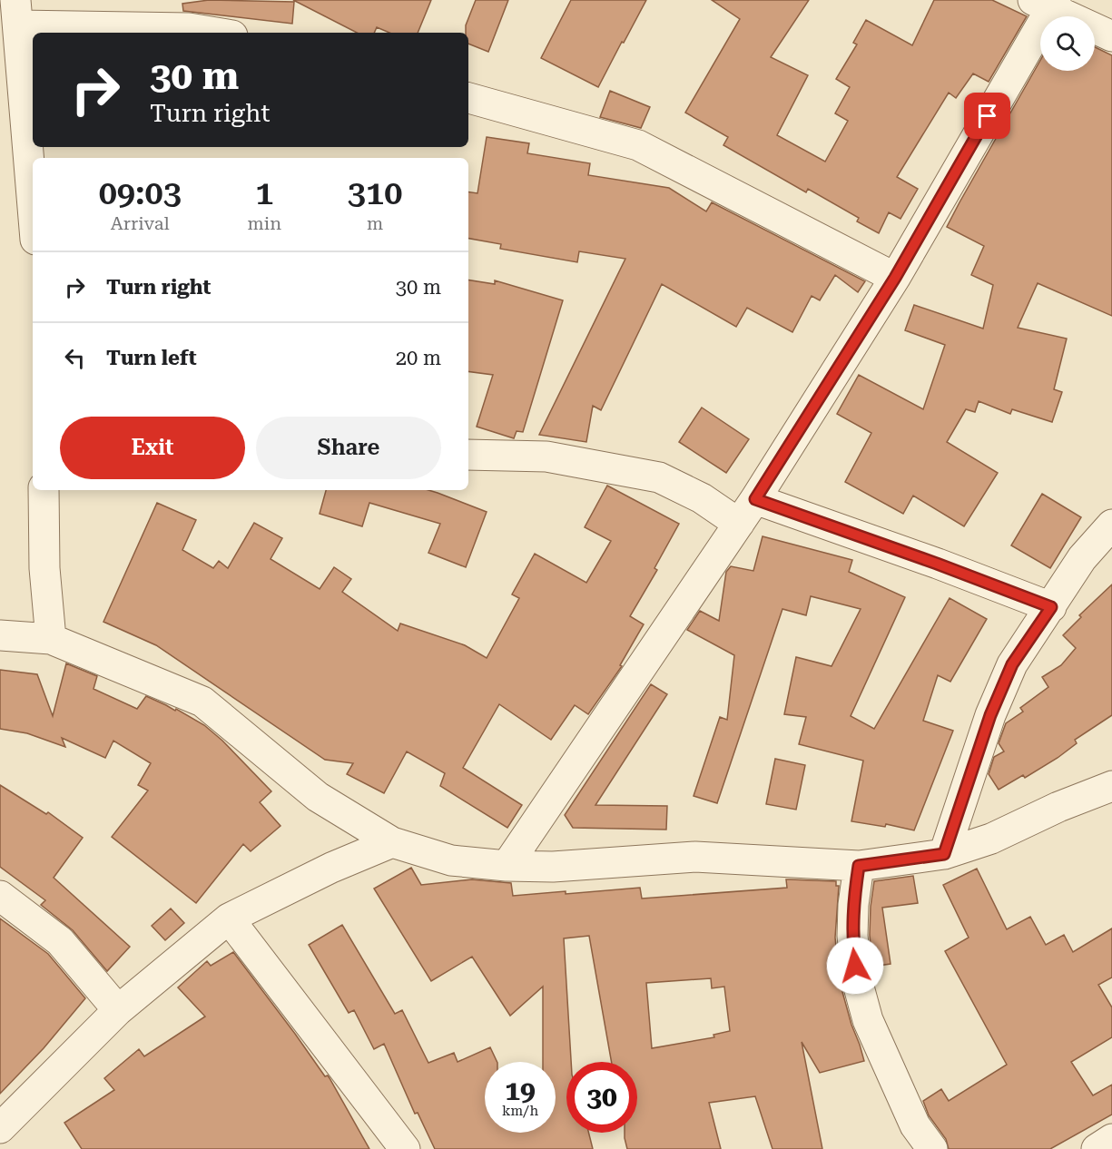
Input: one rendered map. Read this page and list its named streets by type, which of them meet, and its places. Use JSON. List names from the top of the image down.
{
  "page": {
    "turn": ["30 m", "Turn right"],
    "eta": [
      "09:03",
      "Arrival",
      "1",
      "min",
      "310",
      "m"
    ],
    "list": [
      {
        "name": "Turn right",
        "value": "30 m"
      },
      {
        "name": "Turn left",
        "value": "20 m"
      }
    ],
    "buttons": ["Exit", "Share"],
    "speed": "19 km/h",
    "limit": "30"
  }
}
